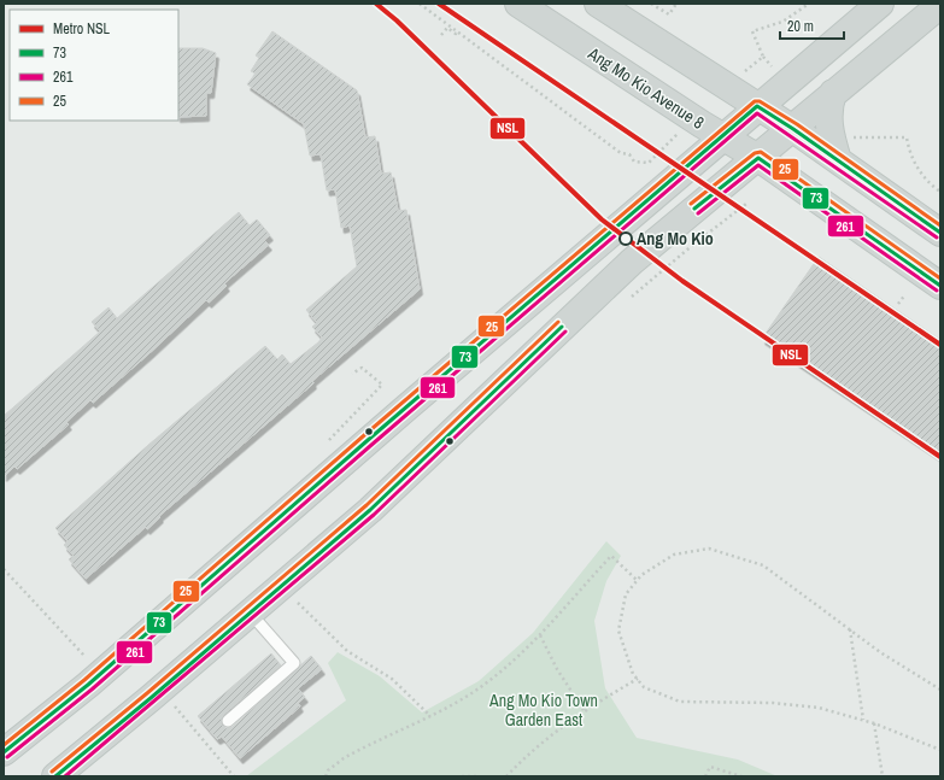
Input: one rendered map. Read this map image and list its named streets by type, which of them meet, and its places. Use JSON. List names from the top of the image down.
{
  "streets": {
    "main road": ["Ang Mo Kio Avenue 8"]
  },
  "parks": ["Ang Mo Kio Town Garden East"],
  "places": ["Ang Mo Kio"],
  "lines": [
    "metro line NSL",
    "transit line 25",
    "transit line 73",
    "transit line 261"
  ],
  "legend": [
    "Metro NSL",
    "73",
    "261",
    "25"
  ],
  "scale_bar": "20 m"
}
